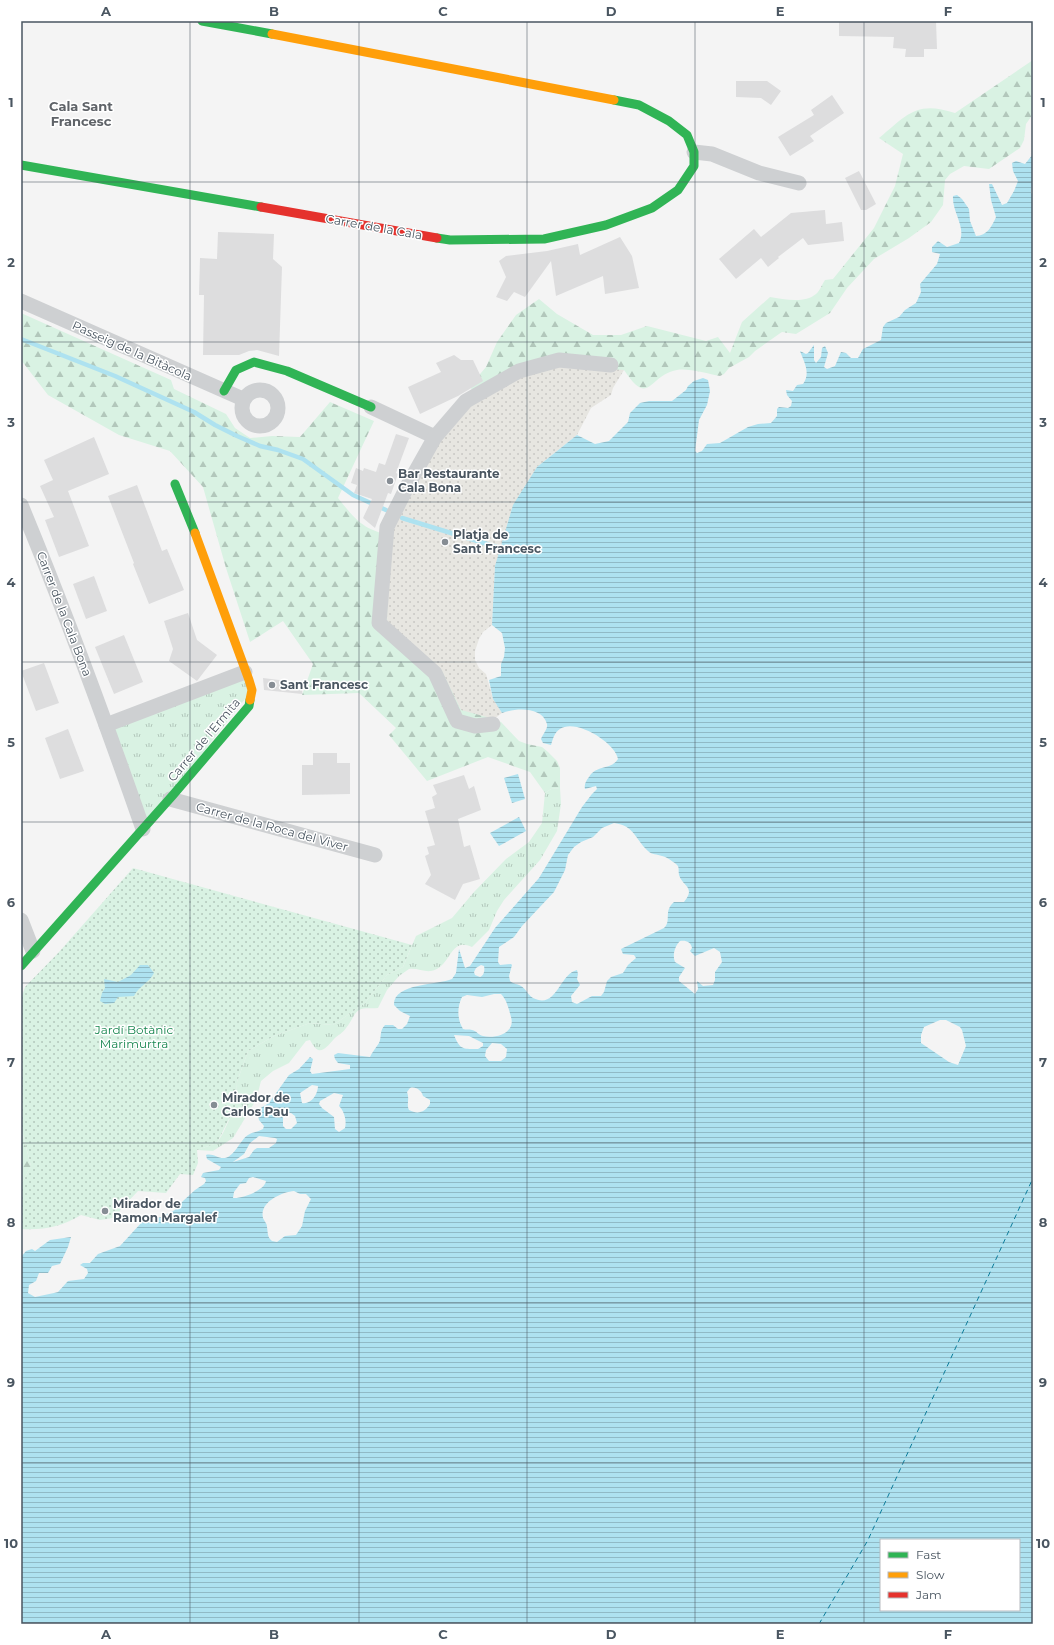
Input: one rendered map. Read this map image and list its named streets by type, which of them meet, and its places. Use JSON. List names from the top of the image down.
{
  "streets": {
    "street": [
      "Carrer de la Cala",
      "Passeig de la Bitàcola",
      "Carrer de la Cala Bona",
      "Carrer de l'Ermita",
      "Carrer de la Roca del Viver"
    ]
  },
  "crossings": [
    ["Carrer de la Cala Bona", "Carrer de l'Ermita"],
    ["Carrer de l'Ermita", "Carrer de la Roca del Viver"]
  ],
  "districts": ["Cala Sant Francesc"],
  "parks": ["Jardí Botànic Marimurtra"],
  "places": [
    "Bar Restaurante Cala Bona",
    "Platja de Sant Francesc",
    "Sant Francesc",
    "Mirador de Carlos Pau",
    "Mirador de Ramon Margalef"
  ],
  "legend": ["Fast", "Slow", "Jam"],
  "grid": {
    "columns": [
      "A",
      "B",
      "C",
      "D",
      "E",
      "F"
    ],
    "rows": [
      "1",
      "2",
      "3",
      "4",
      "5",
      "6",
      "7",
      "8",
      "9",
      "10"
    ]
  }
}
